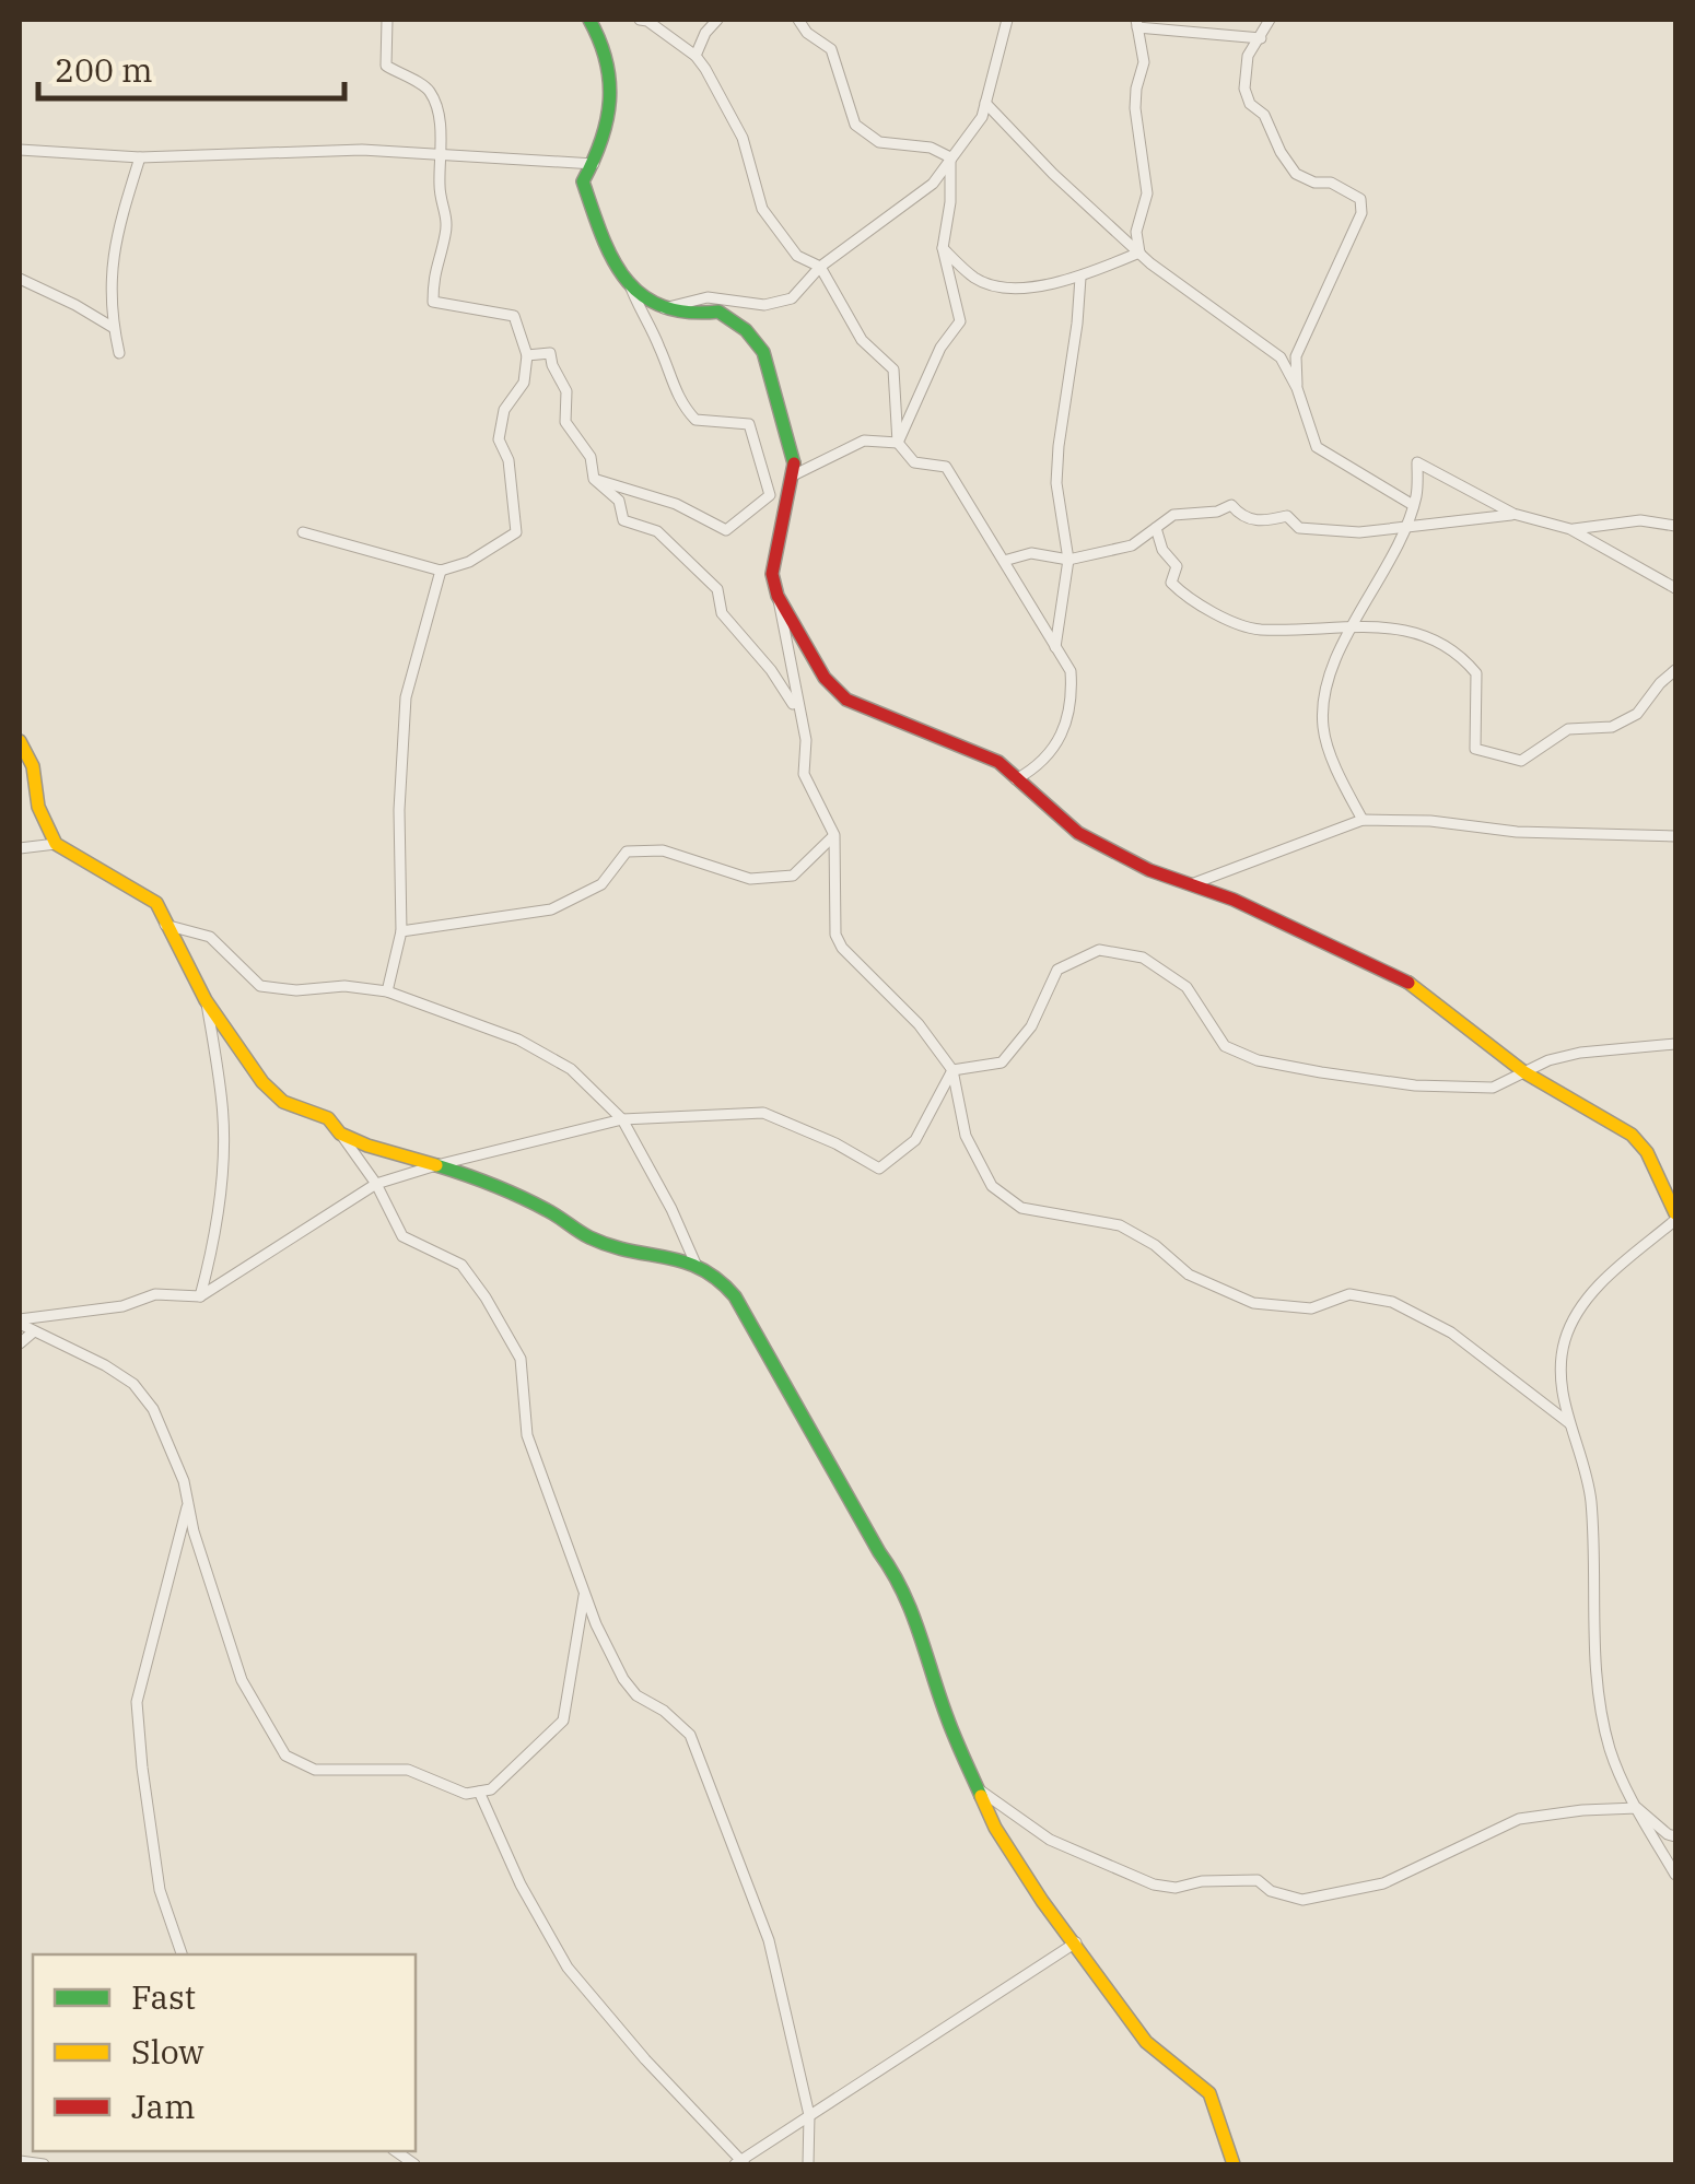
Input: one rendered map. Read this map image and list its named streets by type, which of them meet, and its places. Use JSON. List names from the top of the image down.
{
  "legend": ["Fast", "Slow", "Jam"],
  "scale_bar": "200 m"
}
